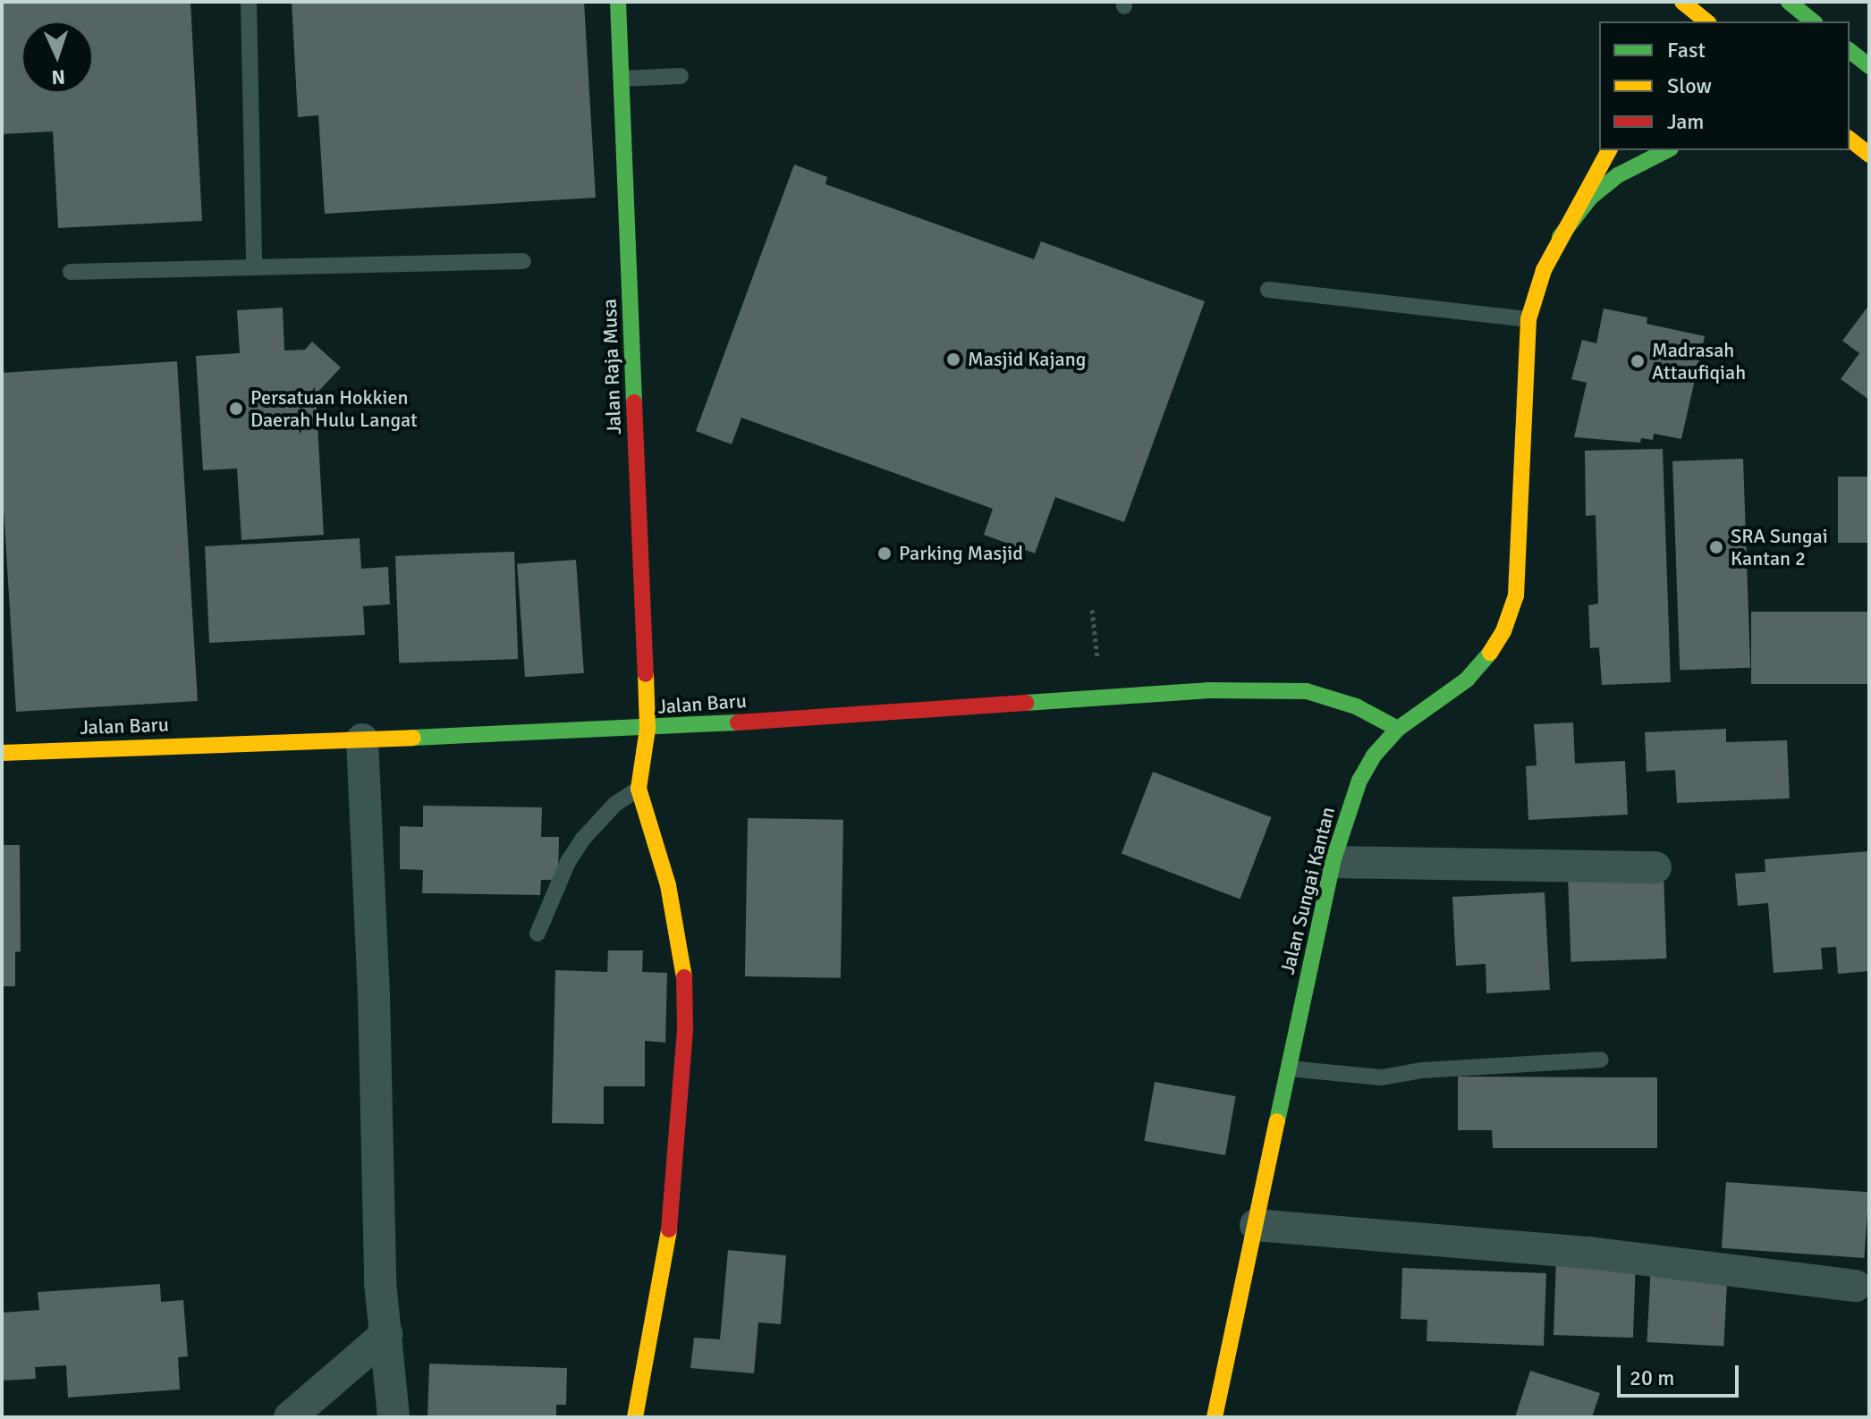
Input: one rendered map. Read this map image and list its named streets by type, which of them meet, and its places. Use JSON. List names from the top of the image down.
{
  "streets": {
    "street": ["Jalan Raja Musa", "Jalan Baru", "Jalan Sungai Kantan"]
  },
  "crossings": [
    ["Jalan Raja Musa", "Jalan Baru"],
    ["Jalan Baru", "Jalan Sungai Kantan"]
  ],
  "places": [
    "Masjid Kajang",
    "Madrasah Attaufiqiah",
    "Persatuan Hokkien Daerah Hulu Langat",
    "SRA Sungai Kantan 2",
    "Parking Masjid"
  ],
  "legend": ["Fast", "Slow", "Jam"],
  "scale_bar": "20 m",
  "north": "bottom"
}
